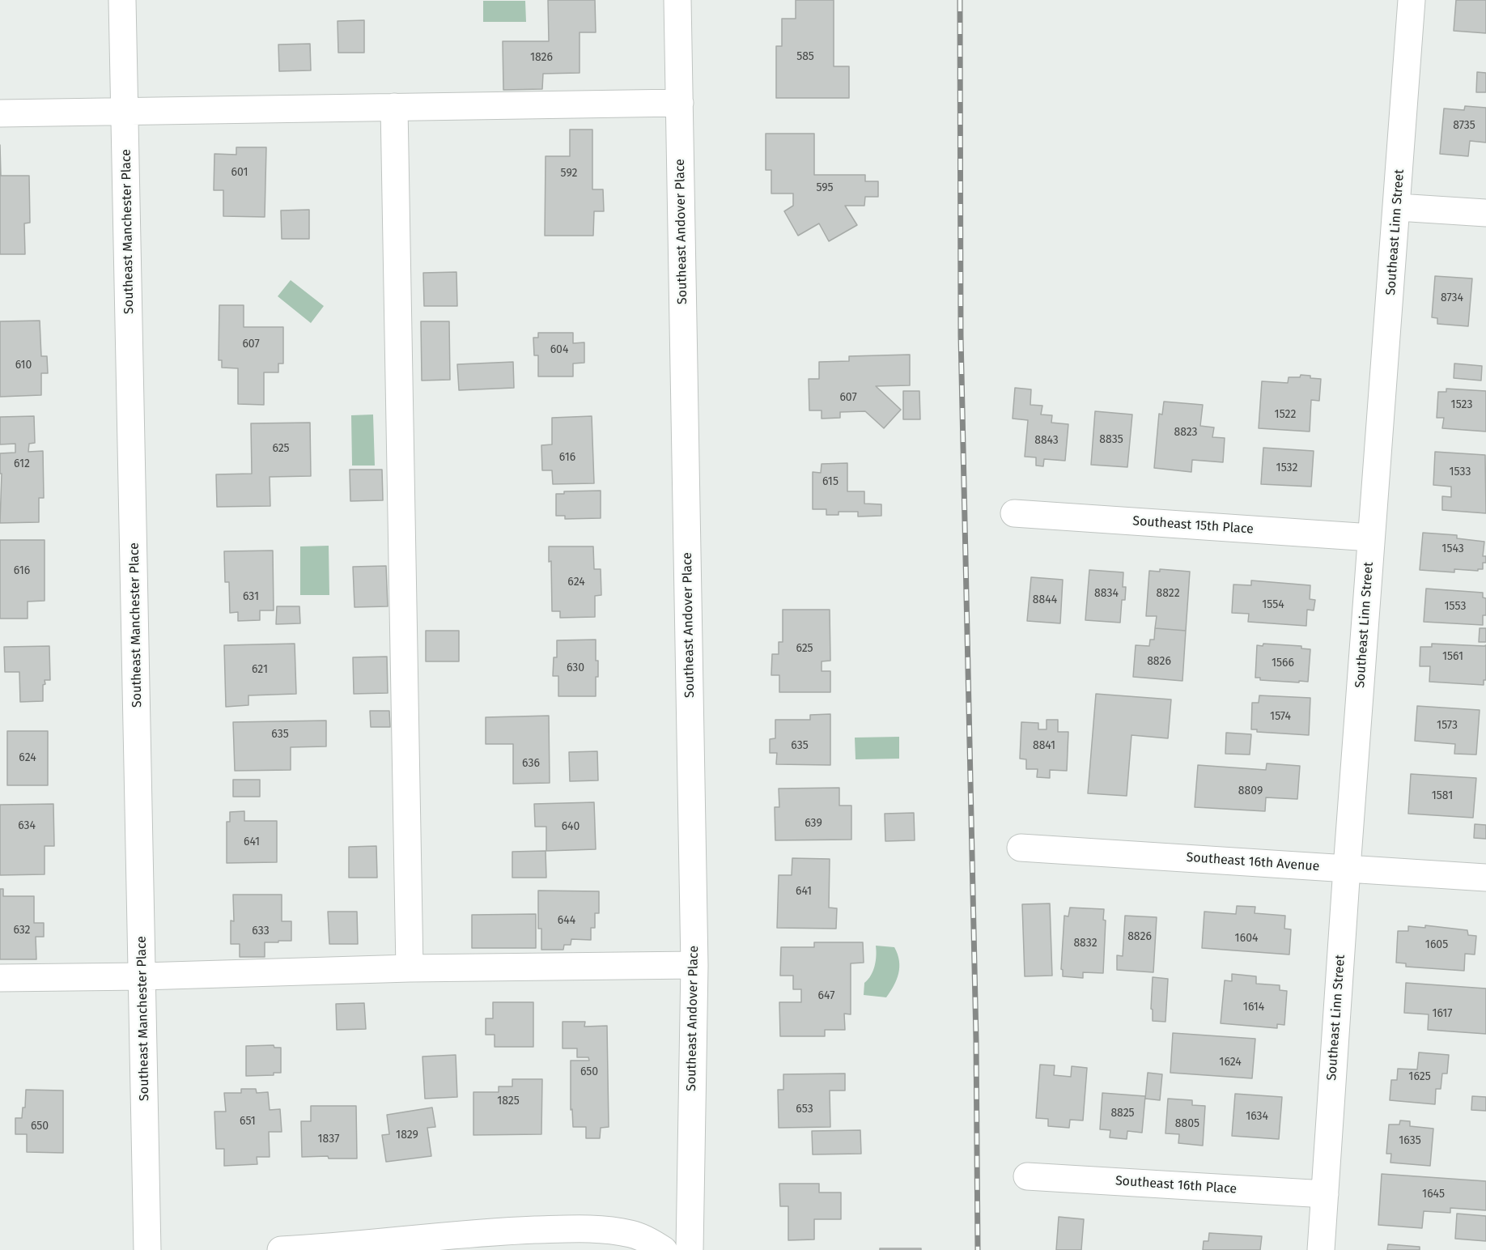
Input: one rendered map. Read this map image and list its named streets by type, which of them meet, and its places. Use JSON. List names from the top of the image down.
{
  "streets": {
    "street": [
      "Southeast Manchester Place",
      "Southeast Andover Place",
      "Southeast Linn Street",
      "Southeast 15th Place",
      "Southeast 16th Avenue",
      "Southeast 16th Place"
    ]
  },
  "crossings": [
    ["Southeast Linn Street", "Southeast 15th Place"],
    ["Southeast Linn Street", "Southeast 16th Avenue"],
    ["Southeast Linn Street", "Southeast 16th Place"]
  ],
  "house_numbers": [
    "585",
    "1826",
    "8735",
    "601",
    "592",
    "595",
    "8734",
    "607",
    "604",
    "610",
    "607",
    "1523",
    "1522",
    "8823",
    "8835",
    "8843",
    "625",
    "616",
    "612",
    "1532",
    "1533",
    "615",
    "1543",
    "616",
    "624",
    "8834",
    "8822",
    "631",
    "8844",
    "1554",
    "1553",
    "625",
    "1561",
    "8826",
    "1566",
    "630",
    "621",
    "1574",
    "1573",
    "635",
    "635",
    "8841",
    "624",
    "636",
    "8809",
    "1581",
    "639",
    "634",
    "640",
    "641",
    "641",
    "644",
    "632",
    "633",
    "8826",
    "1604",
    "8832",
    "1605",
    "647",
    "1614",
    "1617",
    "1624",
    "650",
    "1625",
    "1825",
    "653",
    "8825",
    "1634",
    "651",
    "8805",
    "650",
    "1829",
    "1837",
    "1635",
    "1645"
  ]
}
